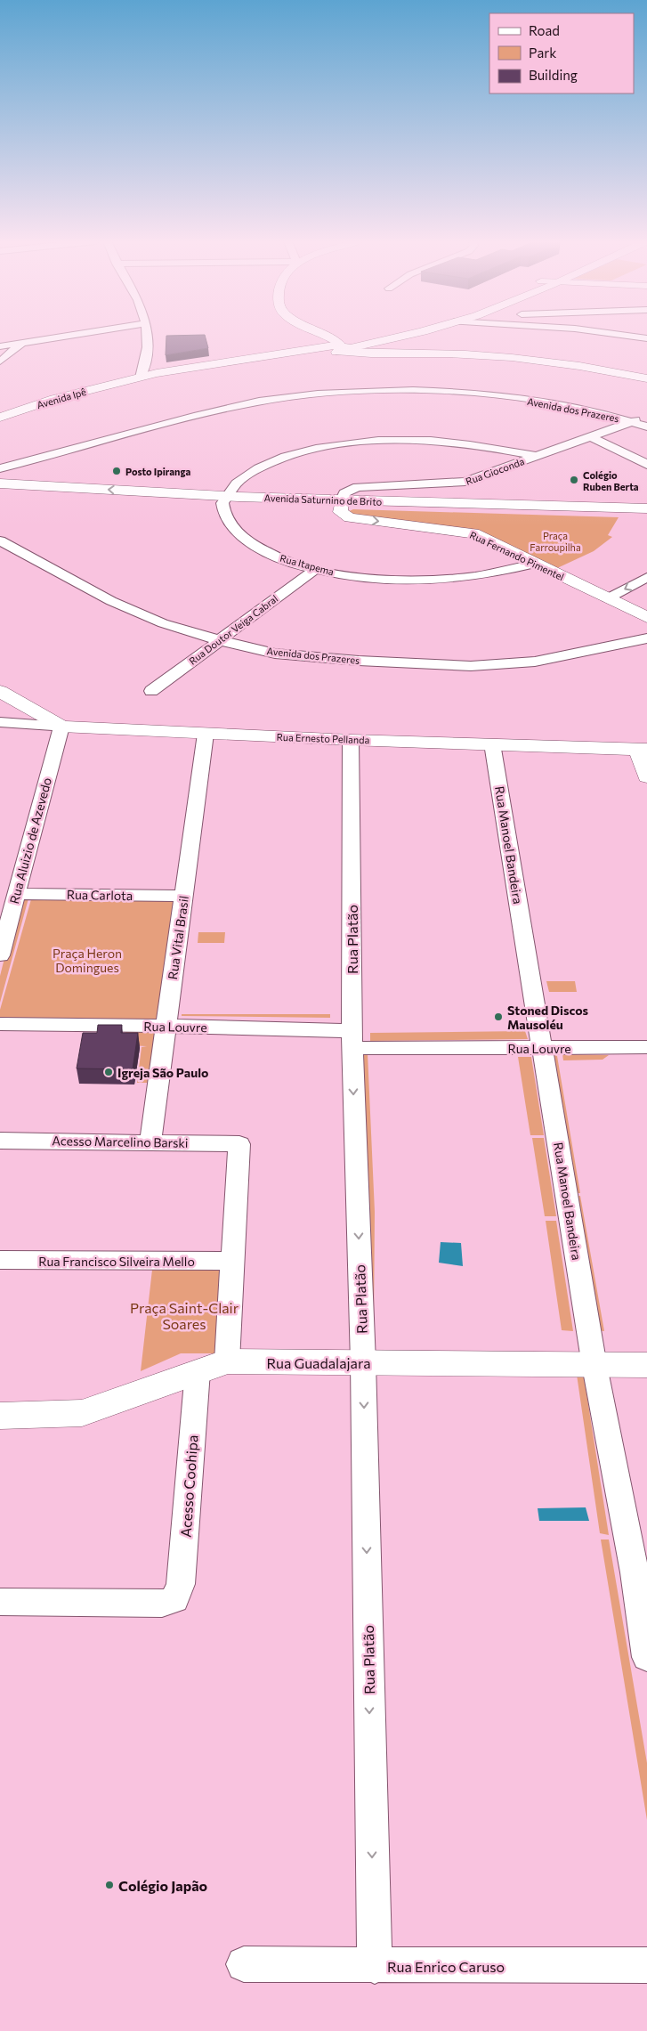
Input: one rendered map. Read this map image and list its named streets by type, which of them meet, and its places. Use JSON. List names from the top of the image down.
{
  "streets": {
    "main road": [
      "Avenida Ipê",
      "Avenida Saturnino de Brito",
      "Rua Fernando Pimentel",
      "Rua Ernesto Pellanda",
      "Rua Guadalajara"
    ],
    "street": [
      "Avenida dos Prazeres",
      "Rua Gioconda",
      "Rua Itapema",
      "Rua Doutor Veiga Cabral",
      "Rua Aluizio de Azevedo",
      "Rua Manoel Bandeira",
      "Rua Carlota",
      "Rua Vital Brasil",
      "Rua Platão",
      "Rua Louvre",
      "Acesso Marcelino Barski",
      "Rua Francisco Silveira Mello",
      "Acesso Coohipa",
      "Rua Enrico Caruso"
    ]
  },
  "crossings": [
    ["Avenida dos Prazeres", "Rua Gioconda"],
    ["Avenida dos Prazeres", "Rua Doutor Veiga Cabral"],
    ["Rua Gioconda", "Avenida Saturnino de Brito"],
    ["Rua Gioconda", "Rua Fernando Pimentel"],
    ["Avenida Saturnino de Brito", "Rua Fernando Pimentel"],
    ["Avenida Saturnino de Brito", "Rua Itapema"],
    ["Rua Fernando Pimentel", "Rua Itapema"],
    ["Rua Itapema", "Rua Doutor Veiga Cabral"],
    ["Rua Ernesto Pellanda", "Rua Aluizio de Azevedo"],
    ["Rua Ernesto Pellanda", "Rua Manoel Bandeira"],
    ["Rua Ernesto Pellanda", "Rua Vital Brasil"],
    ["Rua Ernesto Pellanda", "Rua Platão"],
    ["Rua Aluizio de Azevedo", "Rua Carlota"],
    ["Rua Manoel Bandeira", "Rua Louvre"],
    ["Rua Manoel Bandeira", "Rua Guadalajara"],
    ["Rua Carlota", "Rua Vital Brasil"],
    ["Rua Vital Brasil", "Rua Louvre"],
    ["Rua Vital Brasil", "Acesso Marcelino Barski"],
    ["Rua Platão", "Rua Louvre"],
    ["Rua Platão", "Rua Guadalajara"],
    ["Rua Platão", "Rua Enrico Caruso"],
    ["Acesso Marcelino Barski", "Rua Francisco Silveira Mello"],
    ["Rua Guadalajara", "Acesso Coohipa"]
  ],
  "one_way": ["Rua Platão"],
  "parks": ["Praça Farroupilha", "Praça Heron Domingues", "Praça Saint-Clair Soares"],
  "places": [
    "Posto Ipiranga",
    "Colégio Ruben Berta",
    "Stoned Discos Mausoléu",
    "Igreja São Paulo",
    "Colégio Japão"
  ],
  "legend": ["Road", "Park", "Building"]
}
